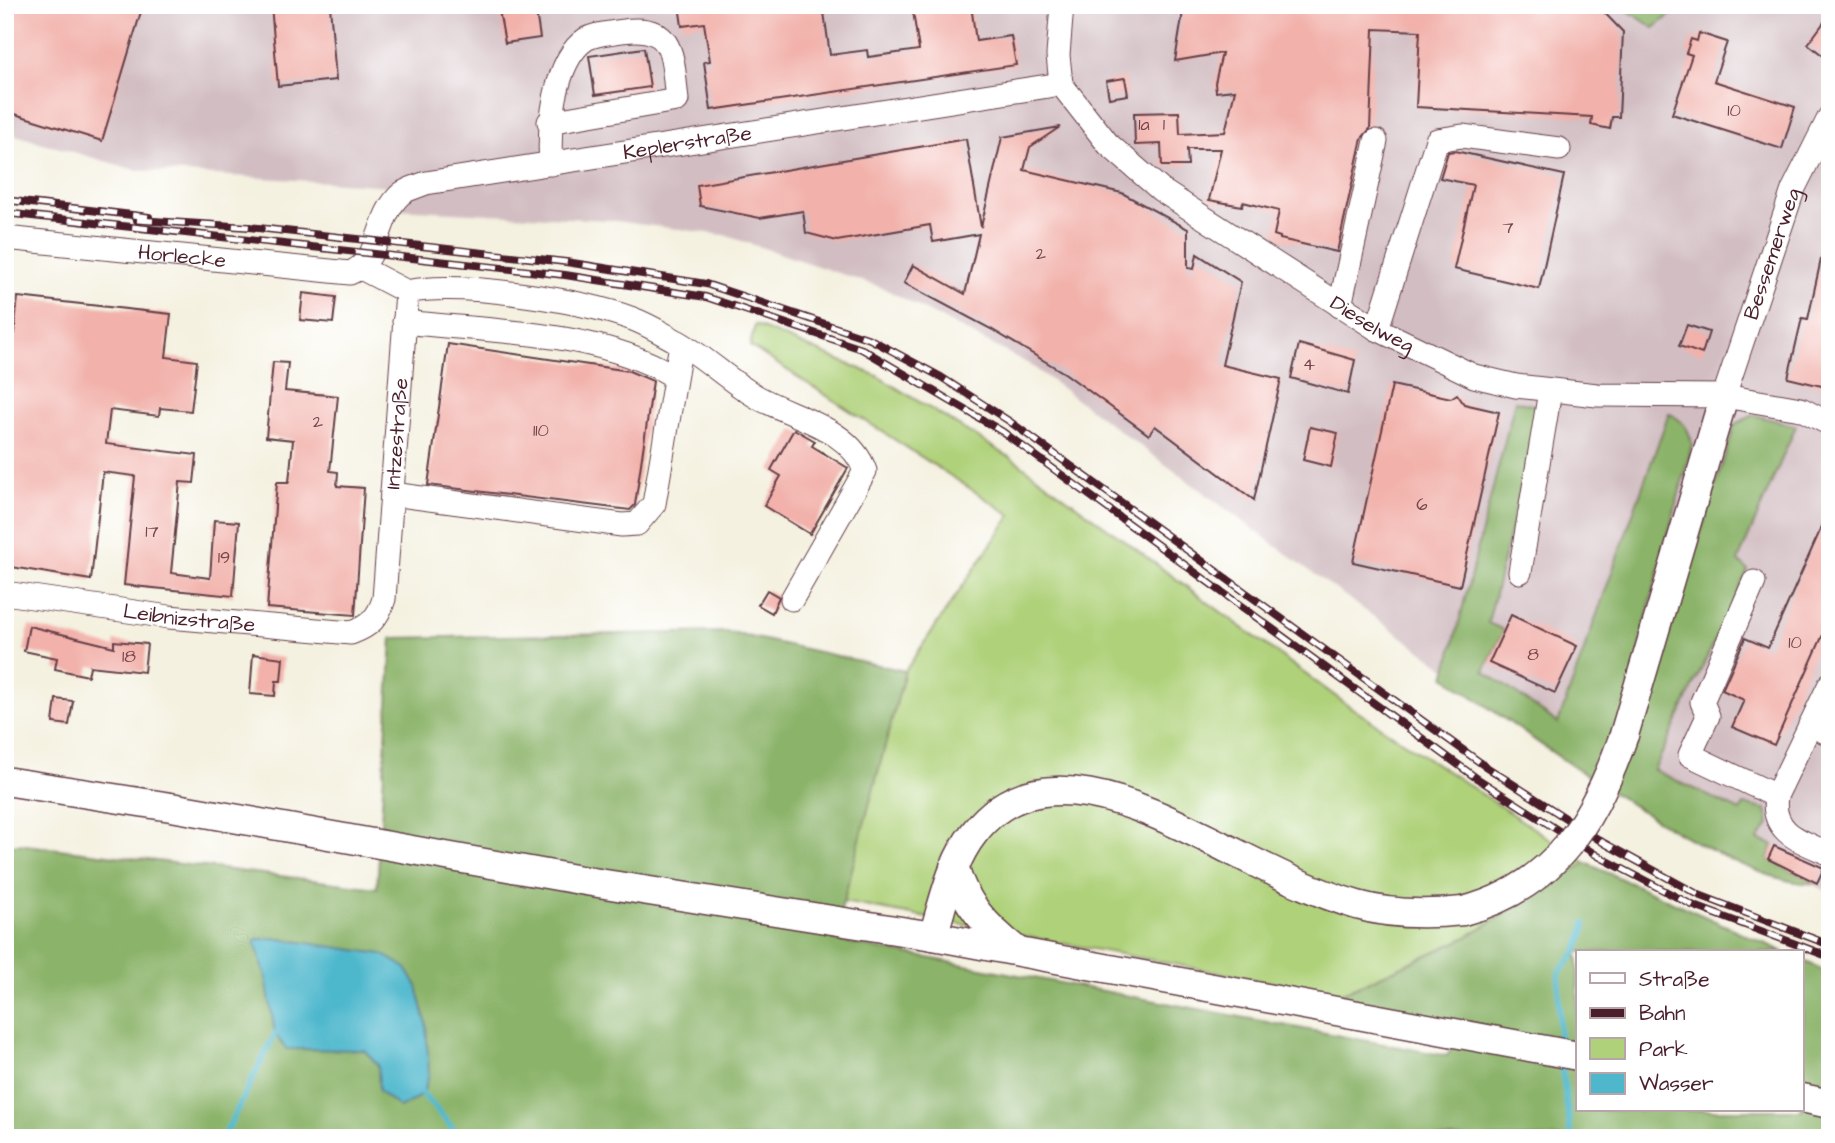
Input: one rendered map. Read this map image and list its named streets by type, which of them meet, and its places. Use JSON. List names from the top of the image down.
{
  "streets": {
    "street": [
      "Keplerstraße",
      "Bessemerweg",
      "Horlecke",
      "Dieselweg",
      "Intzestraße",
      "Leibnizstraße"
    ]
  },
  "crossings": [
    ["Keplerstraße", "Horlecke"],
    ["Keplerstraße", "Dieselweg"],
    ["Bessemerweg", "Dieselweg"],
    ["Intzestraße", "Leibnizstraße"]
  ],
  "house_numbers": [
    "10",
    "1a",
    "1",
    "7",
    "2",
    "4",
    "2",
    "110",
    "6",
    "17",
    "19",
    "10",
    "8",
    "18"
  ],
  "legend": [
    "Straße",
    "Bahn",
    "Park",
    "Wasser"
  ]
}
